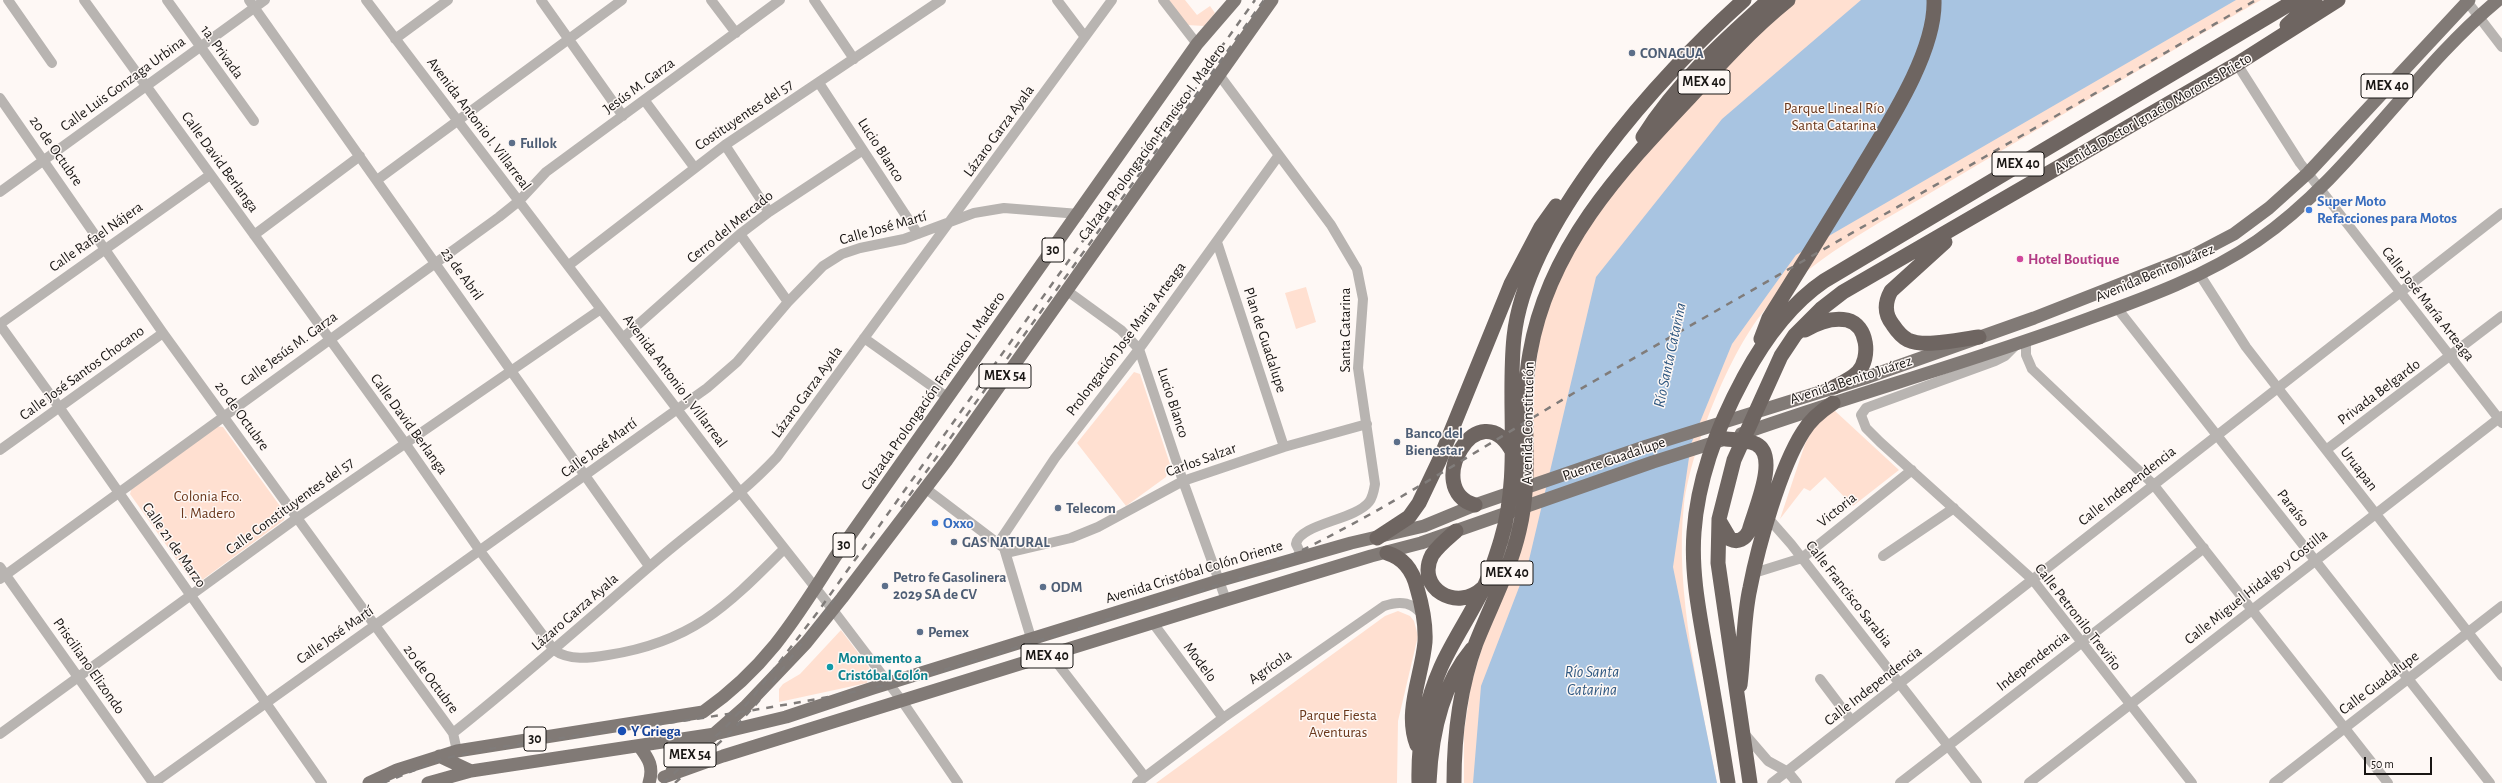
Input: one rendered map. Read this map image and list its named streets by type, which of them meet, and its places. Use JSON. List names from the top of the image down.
{
  "streets": {
    "highway": ["MEX 40", "Avenida Doctor Ignacio Morones Prieto", "Avenida Constitución"],
    "main road": [
      "Calzada Prolongación Francisco I. Madero",
      "30",
      "Avenida Benito Juárez",
      "MEX 54",
      "Puente Guadalupe",
      "Avenida Cristóbal Colón Oriente"
    ],
    "street": [
      "1a. Privada",
      "Calle Luis Gonzaga Urbina",
      "Jesús M. Garza",
      "Costituyentes del 57",
      "Avenida Antonio I. Villarreal",
      "Lázaro Garza Ayala",
      "Lucio Blanco",
      "20 de Octubre",
      "Calle David Berlanga",
      "Cerro del Mercado",
      "Calle José Martí",
      "Calle Rafael Nájera",
      "23 de Abril",
      "Calle José María Arteaga",
      "Santa Catarina",
      "Prolongación Jose Maria Arteaga",
      "Plan de Guadalupe",
      "Calle Jesús M. Garza",
      "Calle José Santos Chocano",
      "Privada Belgardo",
      "Carlos Salzar",
      "Uruapan",
      "Calle Independencia",
      "Calle Constituyentes del 57",
      "Paraíso",
      "Victoria",
      "Calle 21 de Marzo",
      "Calle Miguel Hidalgo y Costilla",
      "Calle Francisco Sarabia",
      "Calle Petronilo Treviño",
      "Independencia",
      "Modelo",
      "Prisciliano Elizondo",
      "Agrícola",
      "Calle Guadalupe"
    ]
  },
  "crossings": [
    ["1a. Privada", "Calle Luis Gonzaga Urbina"],
    ["MEX 40", "Avenida Antonio I. Villarreal"],
    ["MEX 40", "Lucio Blanco"],
    ["MEX 40", "MEX 54"],
    ["MEX 40", "Puente Guadalupe"],
    ["MEX 40", "Modelo"],
    ["Calle Luis Gonzaga Urbina", "20 de Octubre"],
    ["Calle Luis Gonzaga Urbina", "Calle David Berlanga"],
    ["Calle Luis Gonzaga Urbina", "23 de Abril"],
    ["Jesús M. Garza", "Avenida Antonio I. Villarreal"],
    ["Jesús M. Garza", "Calle Jesús M. Garza"],
    ["Avenida Doctor Ignacio Morones Prieto", "Calle José María Arteaga"],
    ["Costituyentes del 57", "Avenida Antonio I. Villarreal"],
    ["Costituyentes del 57", "Lucio Blanco"],
    ["Avenida Antonio I. Villarreal", "Lázaro Garza Ayala"],
    ["Avenida Antonio I. Villarreal", "Calzada Prolongación Francisco I. Madero"],
    ["Avenida Antonio I. Villarreal", "Cerro del Mercado"],
    ["Avenida Antonio I. Villarreal", "Calle José Martí"],
    ["Avenida Antonio I. Villarreal", "Calle Jesús M. Garza"],
    ["Avenida Antonio I. Villarreal", "Calle Constituyentes del 57"],
    ["Avenida Antonio I. Villarreal", "Avenida Cristóbal Colón Oriente"],
    ["Lázaro Garza Ayala", "20 de Octubre"],
    ["Lázaro Garza Ayala", "Calle David Berlanga"],
    ["Lázaro Garza Ayala", "Calle José Martí"],
    ["Lázaro Garza Ayala", "23 de Abril"],
    ["Calzada Prolongación Francisco I. Madero", "Lucio Blanco"],
    ["Calzada Prolongación Francisco I. Madero", "20 de Octubre"],
    ["Calzada Prolongación Francisco I. Madero", "Calle José Martí"],
    ["Calzada Prolongación Francisco I. Madero", "30"],
    ["Calzada Prolongación Francisco I. Madero", "Santa Catarina"],
    ["Calzada Prolongación Francisco I. Madero", "MEX 54"],
    ["Calzada Prolongación Francisco I. Madero", "Avenida Cristóbal Colón Oriente"],
    ["Lucio Blanco", "Cerro del Mercado"],
    ["Lucio Blanco", "Calle José Martí"],
    ["Lucio Blanco", "Prolongación Jose Maria Arteaga"],
    ["Lucio Blanco", "Carlos Salzar"],
    ["Lucio Blanco", "Avenida Cristóbal Colón Oriente"],
    ["20 de Octubre", "Calle José Martí"],
    ["20 de Octubre", "Calle Rafael Nájera"],
    ["20 de Octubre", "30"],
    ["20 de Octubre", "Calle Jesús M. Garza"],
    ["20 de Octubre", "Calle José Santos Chocano"],
    ["20 de Octubre", "Calle Constituyentes del 57"],
    ["Calle David Berlanga", "Calle José Martí"],
    ["Calle David Berlanga", "Calle Rafael Nájera"],
    ["Calle David Berlanga", "Calle Jesús M. Garza"],
    ["Calle David Berlanga", "Calle Constituyentes del 57"],
    ["Calle José Martí", "23 de Abril"],
    ["Calle José Martí", "Calle 21 de Marzo"],
    ["Calle José Martí", "Prisciliano Elizondo"],
    ["Calle Rafael Nájera", "Calle 21 de Marzo"],
    ["30", "MEX 54"],
    ["30", "Avenida Cristóbal Colón Oriente"],
    ["Avenida Benito Juárez", "Calle José María Arteaga"],
    ["Avenida Benito Juárez", "Puente Guadalupe"],
    ["Avenida Benito Juárez", "Uruapan"],
    ["Avenida Benito Juárez", "Paraíso"],
    ["Avenida Benito Juárez", "Calle Petronilo Treviño"],
    ["23 de Abril", "Calle Jesús M. Garza"],
    ["23 de Abril", "Calle Constituyentes del 57"],
    ["Calle José María Arteaga", "Privada Belgardo"],
    ["Calle José María Arteaga", "Calle Independencia"],
    ["Calle José María Arteaga", "Calle Miguel Hidalgo y Costilla"],
    ["Santa Catarina", "Prolongación Jose Maria Arteaga"],
    ["Santa Catarina", "Carlos Salzar"],
    ["Santa Catarina", "Avenida Cristóbal Colón Oriente"],
    ["Prolongación Jose Maria Arteaga", "Plan de Guadalupe"],
    ["Plan de Guadalupe", "Carlos Salzar"],
    ["Calle Jesús M. Garza", "Calle 21 de Marzo"],
    ["Calle Jesús M. Garza", "Prisciliano Elizondo"],
    ["Calle José Santos Chocano", "Calle 21 de Marzo"],
    ["MEX 54", "Avenida Cristóbal Colón Oriente"],
    ["Privada Belgardo", "Uruapan"],
    ["Puente Guadalupe", "Avenida Cristóbal Colón Oriente"],
    ["Uruapan", "Calle Independencia"],
    ["Uruapan", "Calle Miguel Hidalgo y Costilla"],
    ["Uruapan", "Calle Guadalupe"],
    ["Calle Independencia", "Paraíso"],
    ["Calle Independencia", "Calle Francisco Sarabia"],
    ["Calle Independencia", "Calle Petronilo Treviño"],
    ["Calle Constituyentes del 57", "Calle 21 de Marzo"],
    ["Calle Constituyentes del 57", "Prisciliano Elizondo"],
    ["Paraíso", "Calle Miguel Hidalgo y Costilla"],
    ["Paraíso", "Calle Guadalupe"],
    ["Victoria", "Calle Francisco Sarabia"],
    ["Victoria", "Calle Petronilo Treviño"],
    ["Calle Miguel Hidalgo y Costilla", "Calle Petronilo Treviño"],
    ["Calle Francisco Sarabia", "Independencia"],
    ["Calle Petronilo Treviño", "Independencia"],
    ["Modelo", "Agrícola"]
  ],
  "water": ["Río Santa Catarina"],
  "parks": ["Parque Lineal Río Santa Catarina", "Colonia Fco. I. Madero", "Parque Fiesta Aventuras"],
  "places": [
    "CONAGUA",
    "Fullok",
    "Super Moto Refacciones para Motos",
    "Hotel Boutique",
    "Banco del Bienestar",
    "Telecom",
    "Oxxo",
    "GAS NATURAL",
    "Petro fe Gasolinera 2029 SA de CV",
    "ODM",
    "Pemex",
    "Monumento a Cristóbal Colón",
    "Y Griega"
  ],
  "scale_bar": "50 m"
}
